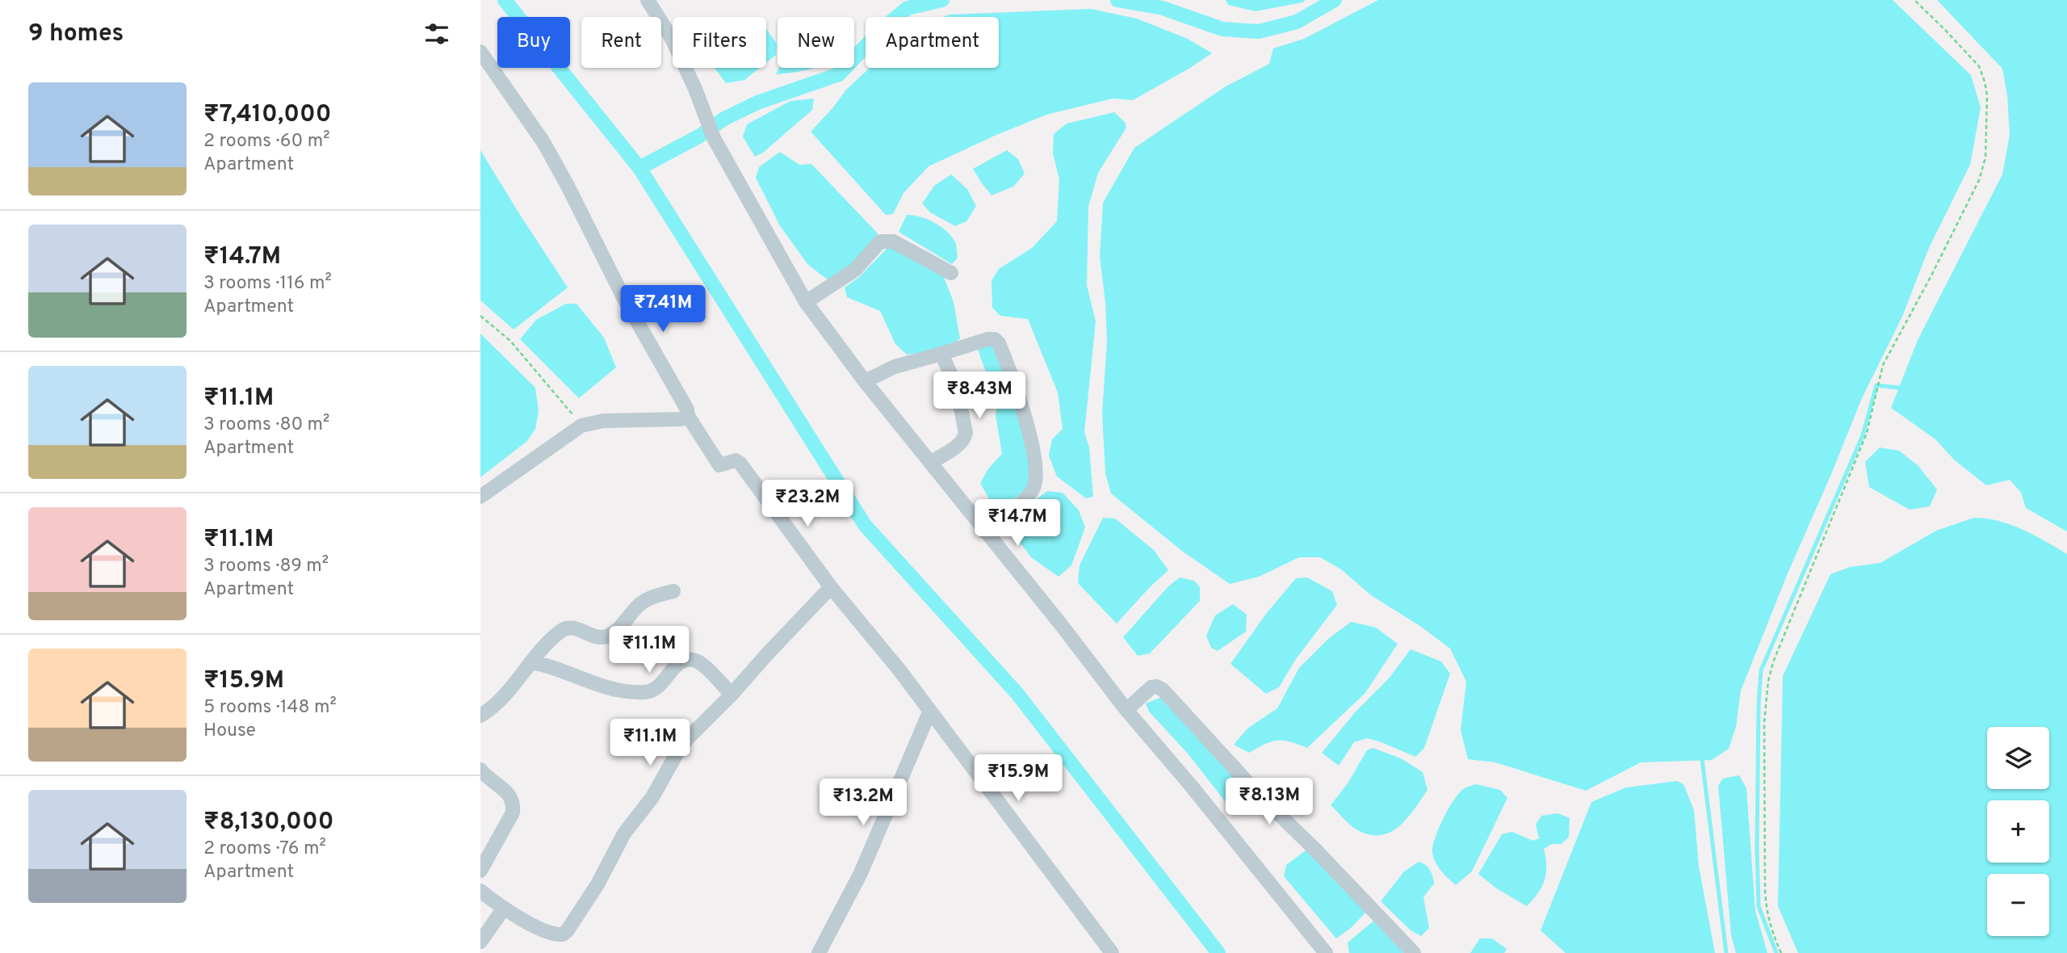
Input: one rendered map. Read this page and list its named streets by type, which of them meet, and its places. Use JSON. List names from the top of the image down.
{
  "page": {
    "heading": "9 homes",
    "chip": [
      "Buy",
      "Rent",
      "Filters",
      "New",
      "Apartment"
    ],
    "list": [
      {
        "name": "₹7,410,000",
        "note": "2 rooms · 60 m² · Apartment"
      },
      {
        "name": "₹14.7M",
        "note": "3 rooms · 116 m² · Apartment"
      },
      {
        "name": "₹11.1M",
        "note": "3 rooms · 80 m² · Apartment"
      },
      {
        "name": "₹11.1M",
        "note": "3 rooms · 89 m² · Apartment"
      },
      {
        "name": "₹15.9M",
        "note": "5 rooms · 148 m² · House"
      },
      {
        "name": "₹8,130,000",
        "note": "2 rooms · 76 m² · Apartment"
      }
    ],
    "price": [
      "₹7.41M",
      "₹8.43M",
      "₹23.2M",
      "₹14.7M",
      "₹11.1M",
      "₹11.1M",
      "₹15.9M",
      "₹8.13M",
      "₹13.2M"
    ],
    "map_buttons": ["+", "−"]
  }
}
